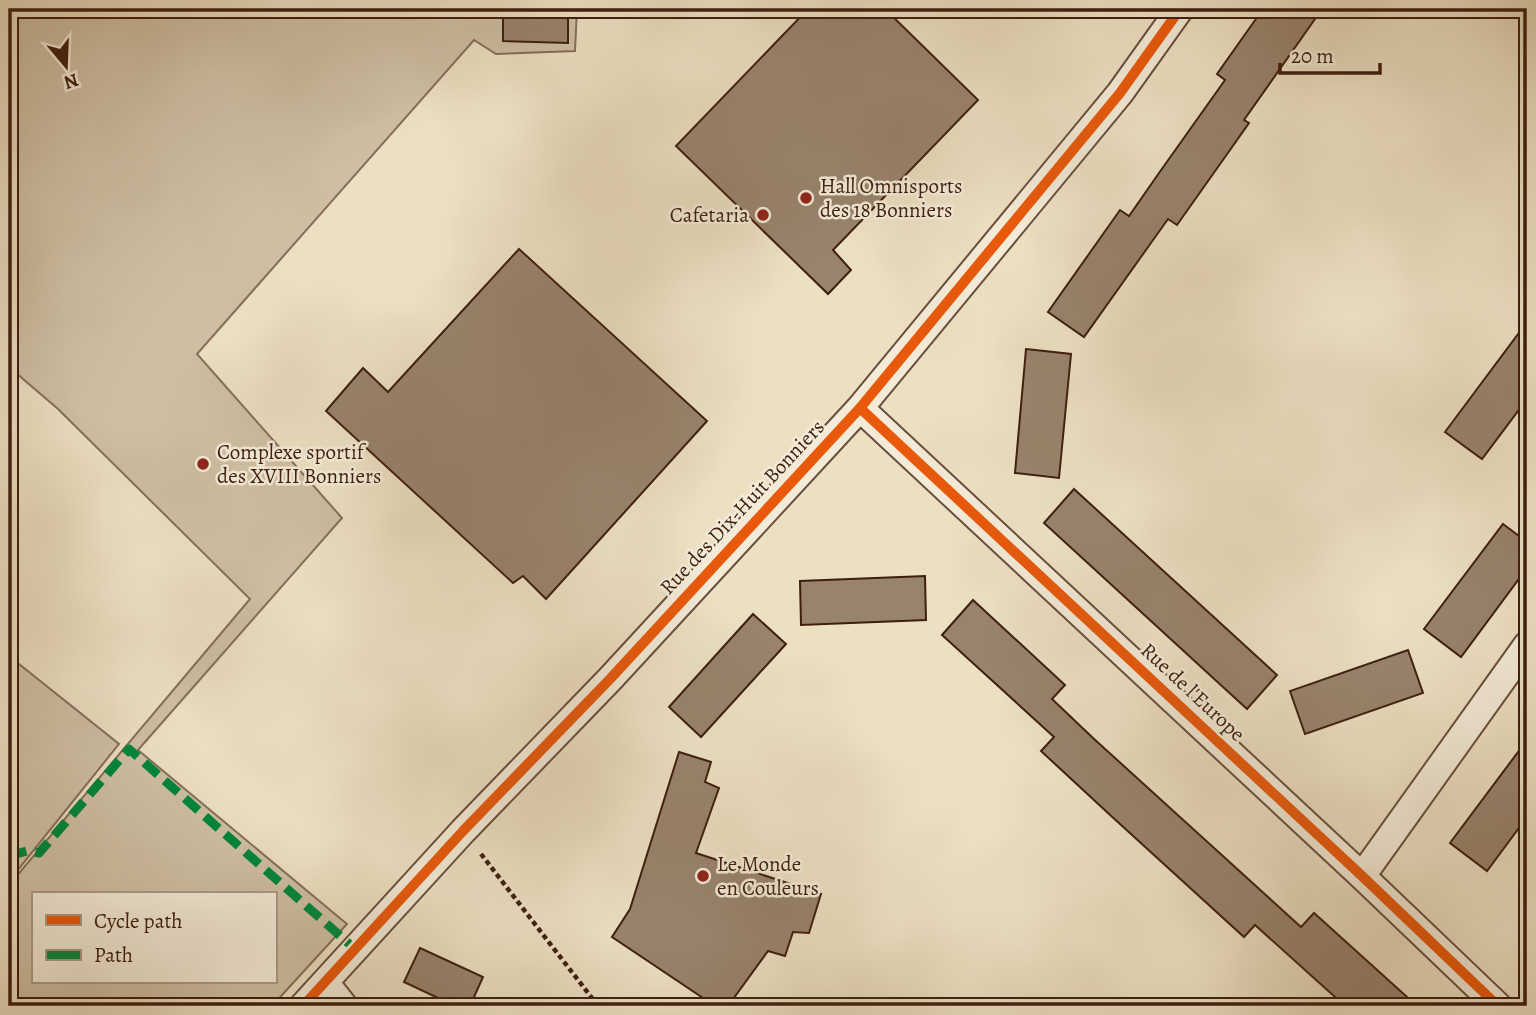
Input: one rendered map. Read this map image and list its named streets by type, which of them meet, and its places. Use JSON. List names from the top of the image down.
{
  "streets": {
    "street": ["Rue des Dix-Huit Bonniers", "Rue de l'Europe"]
  },
  "crossings": [
    ["Rue des Dix-Huit Bonniers", "Rue de l'Europe"]
  ],
  "places": [
    "Hall Omnisports des 18 Bonniers",
    "Cafetaria",
    "Complexe sportif des XVIII Bonniers",
    "Le Monde en Couleurs"
  ],
  "legend": ["Cycle path", "Path"],
  "scale_bar": "20 m",
  "north": "bottom"
}
